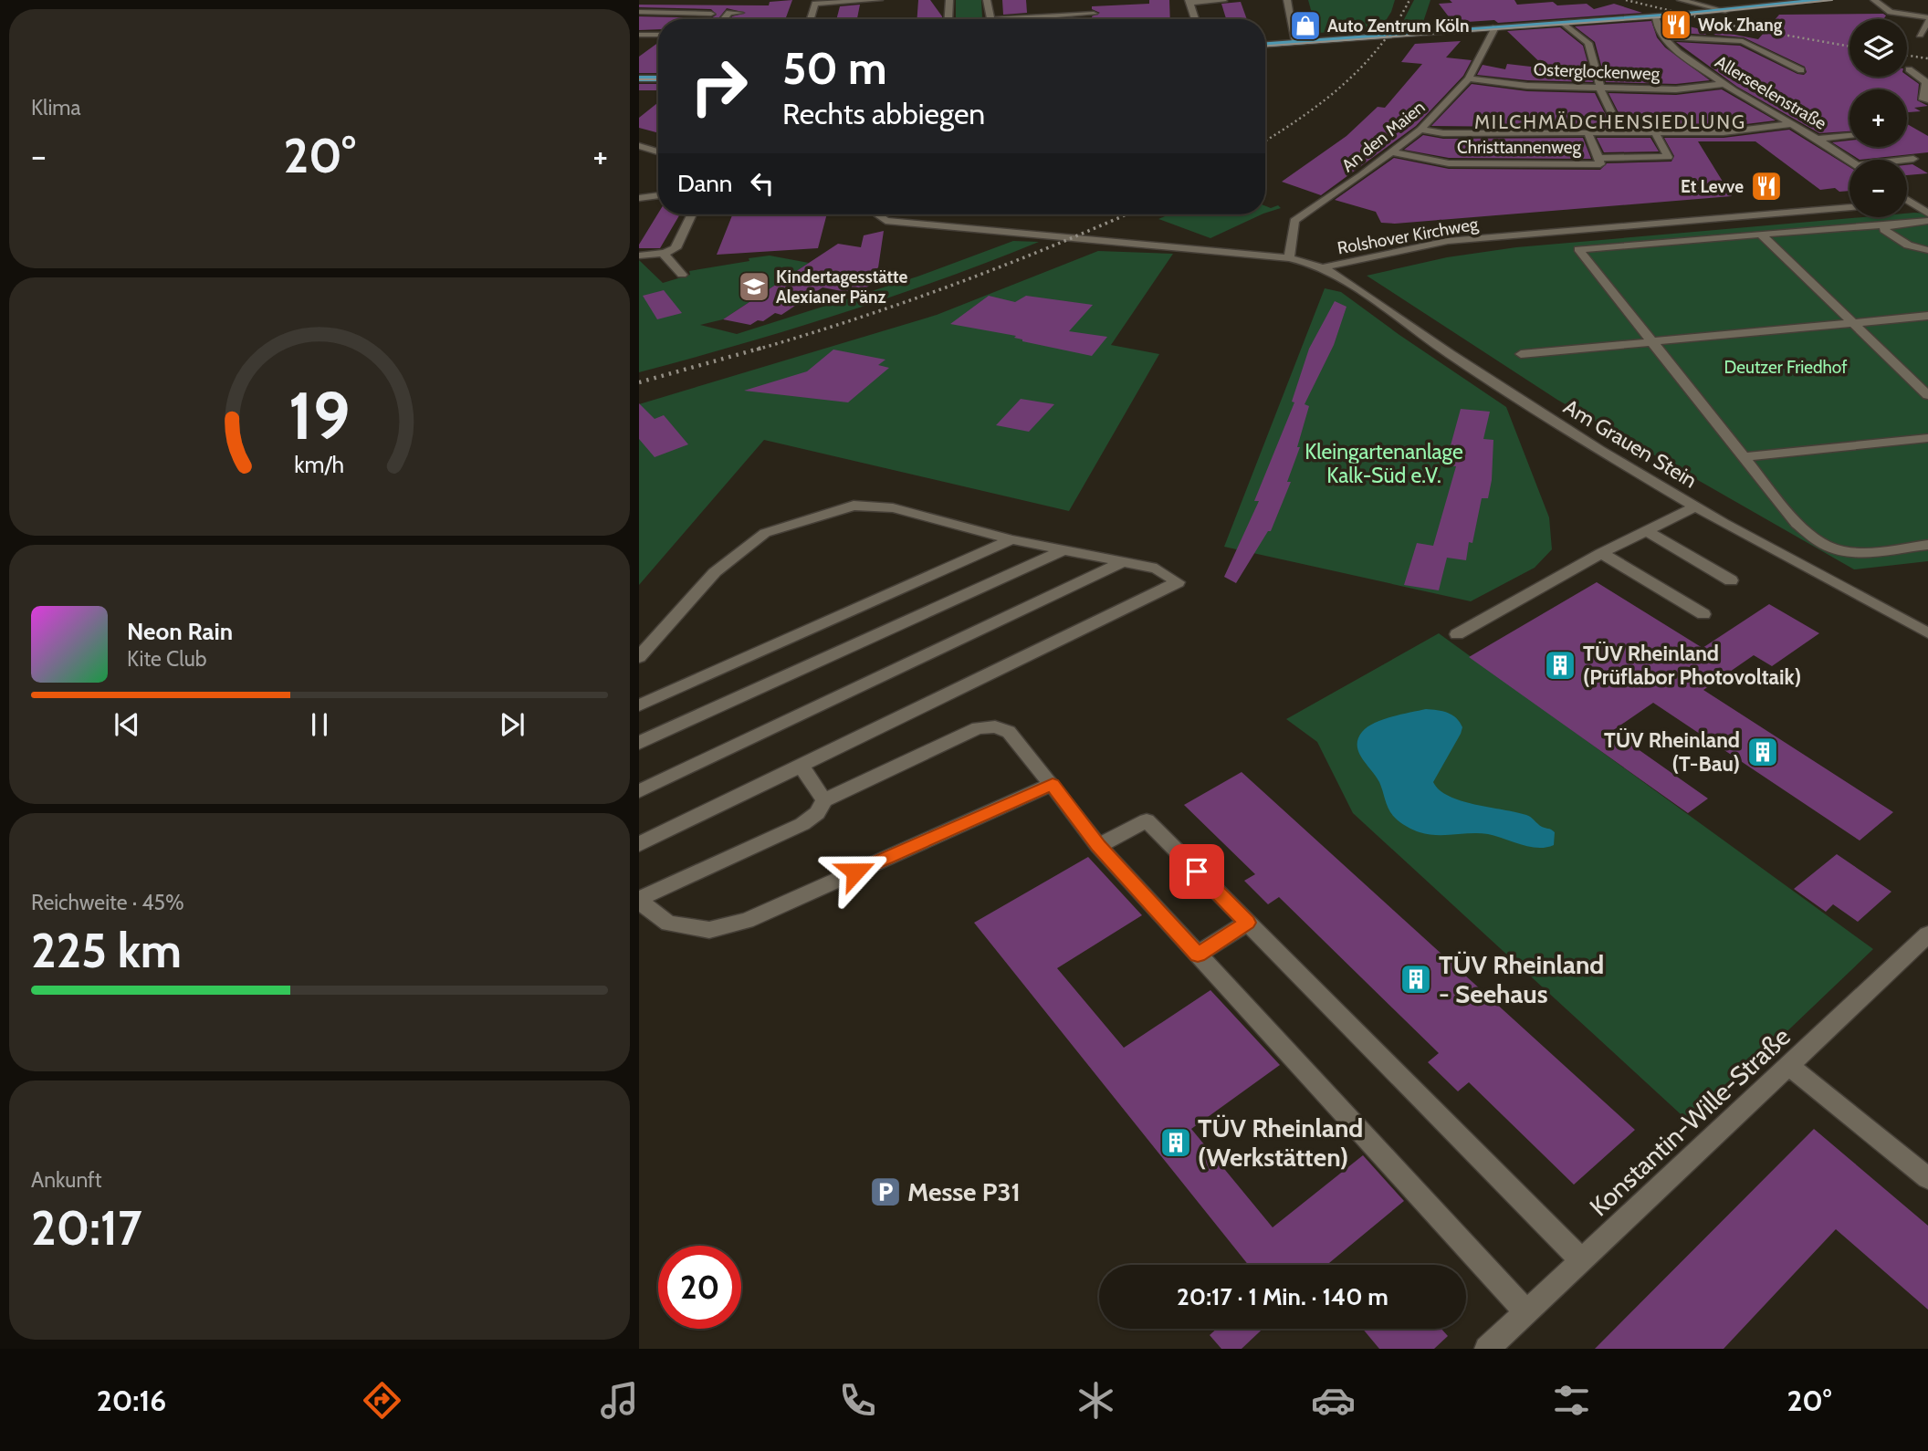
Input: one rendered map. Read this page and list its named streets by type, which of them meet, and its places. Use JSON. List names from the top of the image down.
{
  "streets": {
    "street": [
      "Osterglockenweg",
      "Allerseelenstraße",
      "An den Maien",
      "Christtannenweg",
      "Rolshover Kirchweg",
      "Am Grauen Stein",
      "Konstantin-Wille-Straße"
    ]
  },
  "crossings": [
    ["Osterglockenweg", "Allerseelenstraße"],
    ["Osterglockenweg", "An den Maien"],
    ["An den Maien", "Christtannenweg"],
    ["An den Maien", "Rolshover Kirchweg"],
    ["Rolshover Kirchweg", "Am Grauen Stein"]
  ],
  "districts": ["MILCHMÄDCHENSIEDLUNG"],
  "parks": ["Deutzer Friedhof", "Kleingartenanlage Kalk-Süd e.V."],
  "places": {
    "restaurant": ["Wok Zhang", "Et Levve"],
    "shop": ["Auto Zentrum Köln"],
    "school or university": ["Kindertagesstätte Alexianer Pänz"],
    "building": [
      "TÜV Rheinland (Prüflabor Photovoltaik)",
      "TÜV Rheinland (T-Bau)",
      "TÜV Rheinland - Seehaus",
      "TÜV Rheinland (Werkstätten)"
    ],
    "parking": ["Messe P31"]
  },
  "page": {
    "tile": [
      "Klima",
      ["Reichweite · 45%", "225 km"],
      ["Ankunft", "20:17"]
    ],
    "map_buttons": ["+", "−"],
    "turn": ["50 m", "Rechts abbiegen"],
    "heat": ["−", "20°", "+"],
    "then": "Dann",
    "song": ["Neon Rain", "Kite Club"],
    "limit": "20",
    "trip": "20:17 · 1 Min. · 140 m",
    "tabs": ["20:16", "20°"],
    "gauge": ["19", "km/h"]
  }
}
